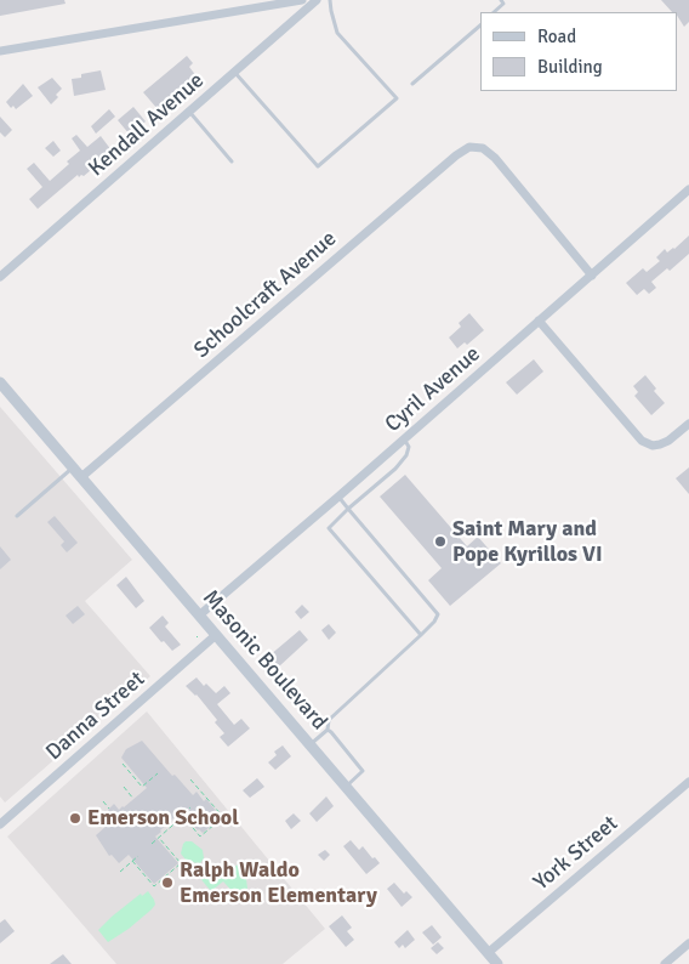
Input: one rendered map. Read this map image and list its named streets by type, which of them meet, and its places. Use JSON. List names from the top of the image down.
{
  "streets": {
    "street": [
      "Kendall Avenue",
      "Schoolcraft Avenue",
      "Cyril Avenue",
      "Masonic Boulevard",
      "Danna Street",
      "York Street"
    ]
  },
  "crossings": [
    ["Schoolcraft Avenue", "Cyril Avenue"],
    ["Schoolcraft Avenue", "Masonic Boulevard"],
    ["Cyril Avenue", "Masonic Boulevard"],
    ["Masonic Boulevard", "Danna Street"],
    ["Masonic Boulevard", "York Street"]
  ],
  "places": ["Saint Mary and Pope Kyrillos VI", "Emerson School", "Ralph Waldo Emerson Elementary"],
  "legend": ["Road", "Building"]
}
